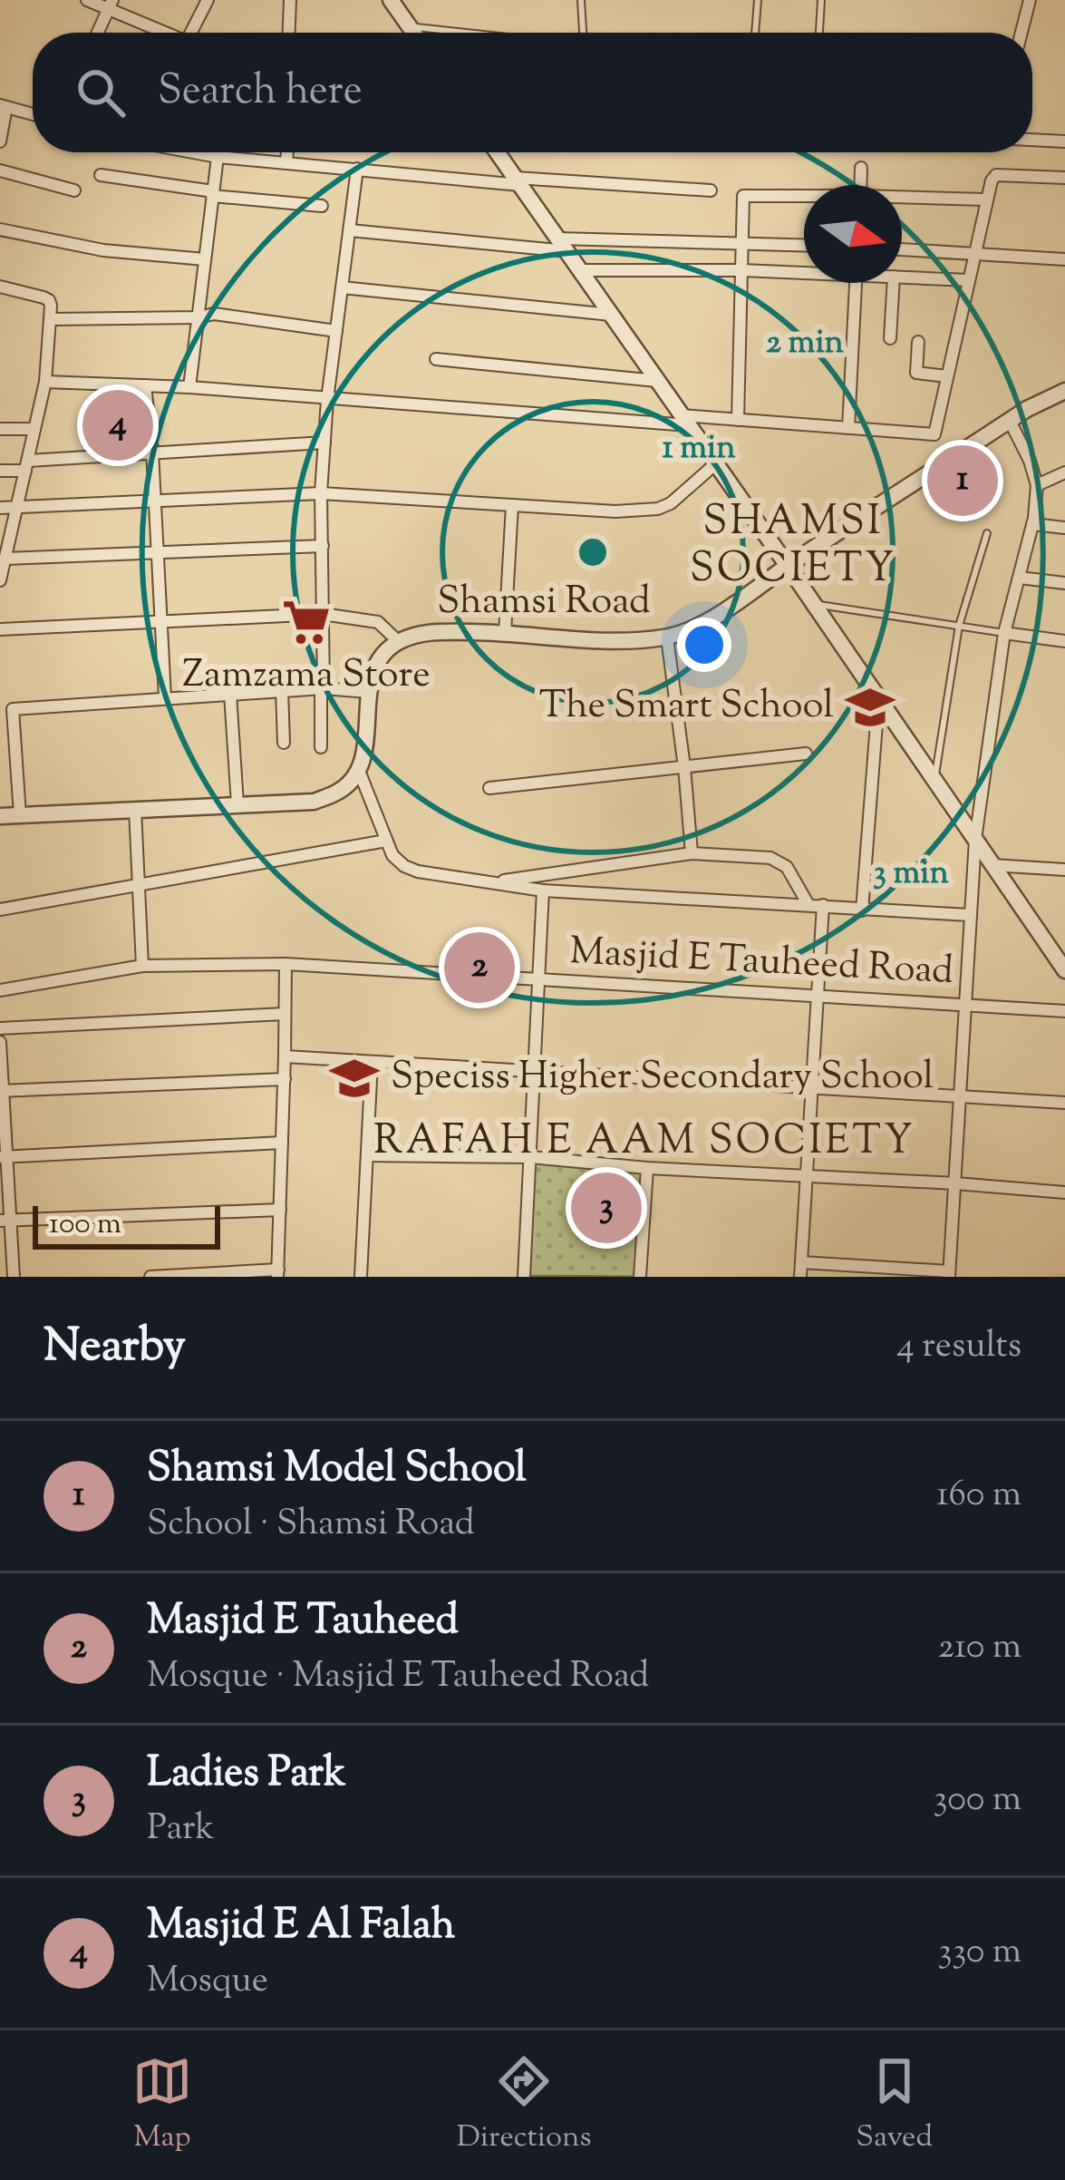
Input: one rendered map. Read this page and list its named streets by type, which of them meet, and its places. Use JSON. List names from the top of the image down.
{
  "streets": {
    "street": ["Shamsi Road", "Masjid E Tauheed Road"]
  },
  "districts": ["SHAMSI SOCIETY", "RAFAH E AAM SOCIETY"],
  "places": {
    "supermarket": ["Zamzama Store"],
    "school or university": ["The Smart School", "Speciss Higher Secondary School"]
  },
  "scale_bar": "100 m",
  "north": "right",
  "page": {
    "search": "Search here",
    "pins": [
      "4",
      "1",
      "2",
      "3"
    ],
    "scale": "100 m",
    "heading": ["Nearby", "4 results"],
    "list": [
      {
        "mark": "1",
        "name": "Shamsi Model School",
        "note": "School · Shamsi Road",
        "value": "160 m"
      },
      {
        "mark": "2",
        "name": "Masjid E Tauheed",
        "note": "Mosque · Masjid E Tauheed Road",
        "value": "210 m"
      },
      {
        "mark": "3",
        "name": "Ladies Park",
        "note": "Park",
        "value": "300 m"
      },
      {
        "mark": "4",
        "name": "Masjid E Al Falah",
        "note": "Mosque",
        "value": "330 m"
      }
    ],
    "nav": ["Map", "Directions", "Saved"]
  },
  "rings": ["2 min", "1 min", "3 min"]
}
